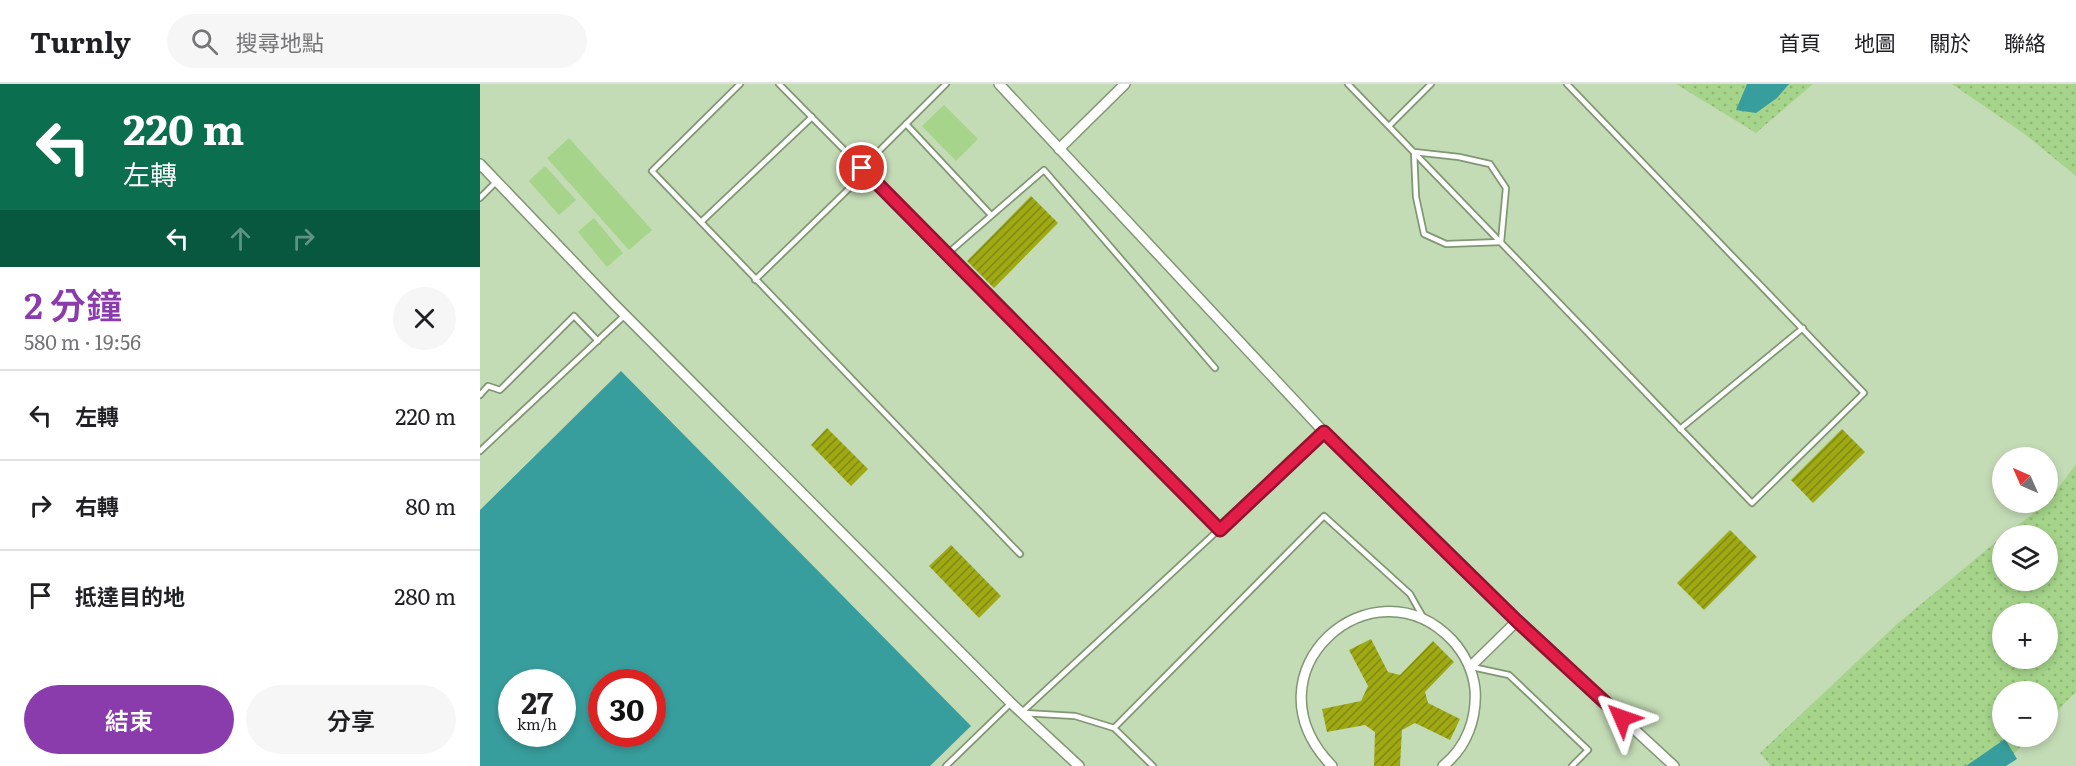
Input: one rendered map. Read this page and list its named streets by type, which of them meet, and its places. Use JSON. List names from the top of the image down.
{
  "north": "top left",
  "page": {
    "header": "Turnly",
    "search": "搜尋地點",
    "nav": [
      "首頁",
      "地圖",
      "關於",
      "聯絡"
    ],
    "turn": ["220 m", "左轉"],
    "heading": ["2 分鐘", "580 m · 19:56"],
    "list": [
      {
        "name": "左轉",
        "value": "220 m"
      },
      {
        "name": "右轉",
        "value": "80 m"
      },
      {
        "name": "抵達目的地",
        "value": "280 m"
      }
    ],
    "map_buttons": ["+", "−"],
    "speed": "27 km/h",
    "limit": "30",
    "buttons": ["結束", "分享"]
  }
}
